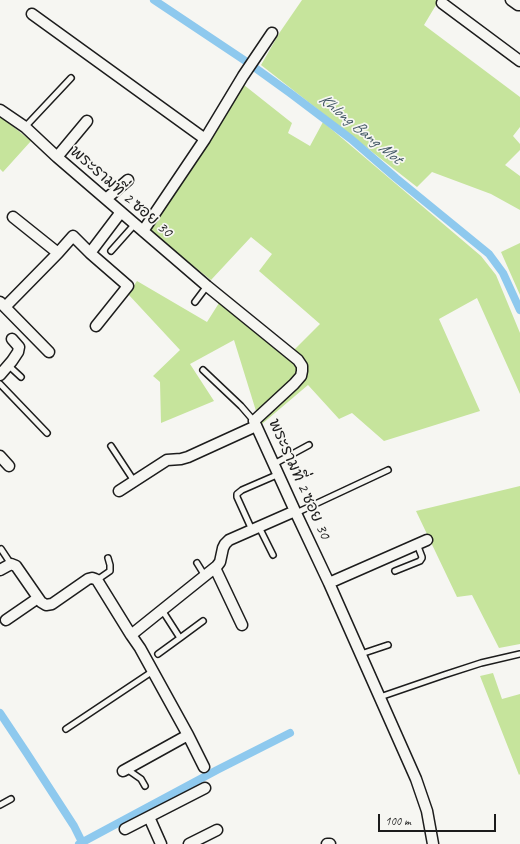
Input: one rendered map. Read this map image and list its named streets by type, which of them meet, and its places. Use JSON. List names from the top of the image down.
{
  "streets": {
    "street": ["พระรามที่ 2 ซอย 30"]
  },
  "water": ["Khlong Bang Mot"],
  "scale_bar": "100 m"
}
